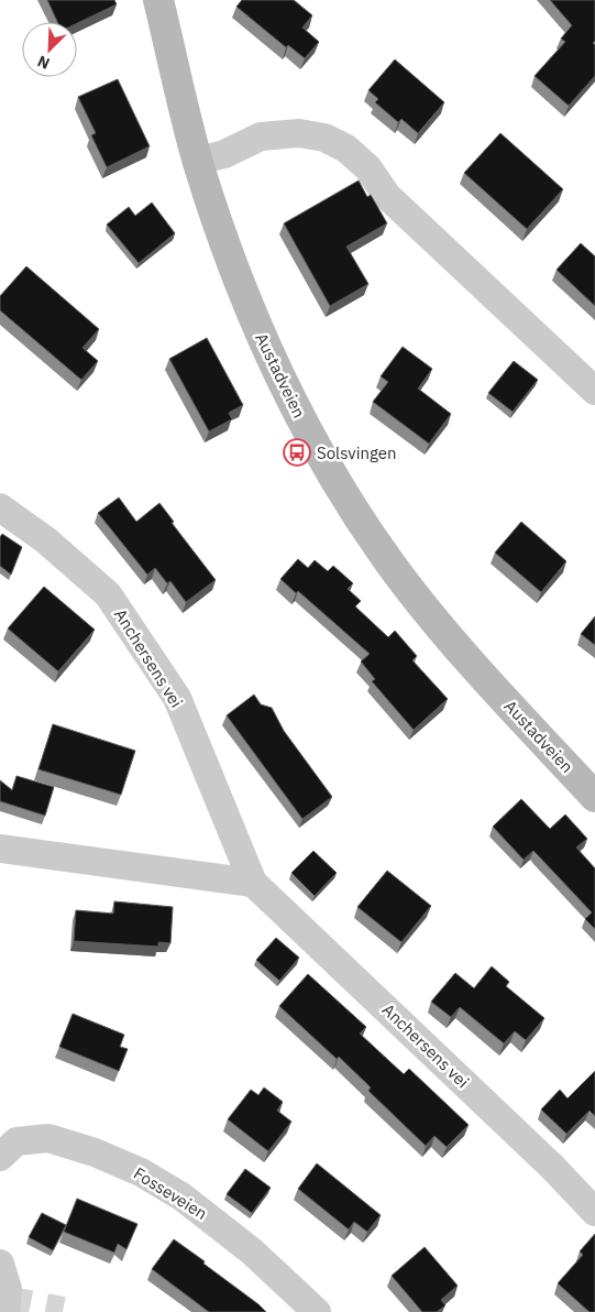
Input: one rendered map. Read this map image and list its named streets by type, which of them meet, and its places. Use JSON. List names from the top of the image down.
{
  "streets": {
    "main road": ["Austadveien"],
    "street": ["Anchersens vei", "Fosseveien"]
  },
  "places": {
    "bus stop": ["Solsvingen"]
  },
  "north": "bottom left"
}
